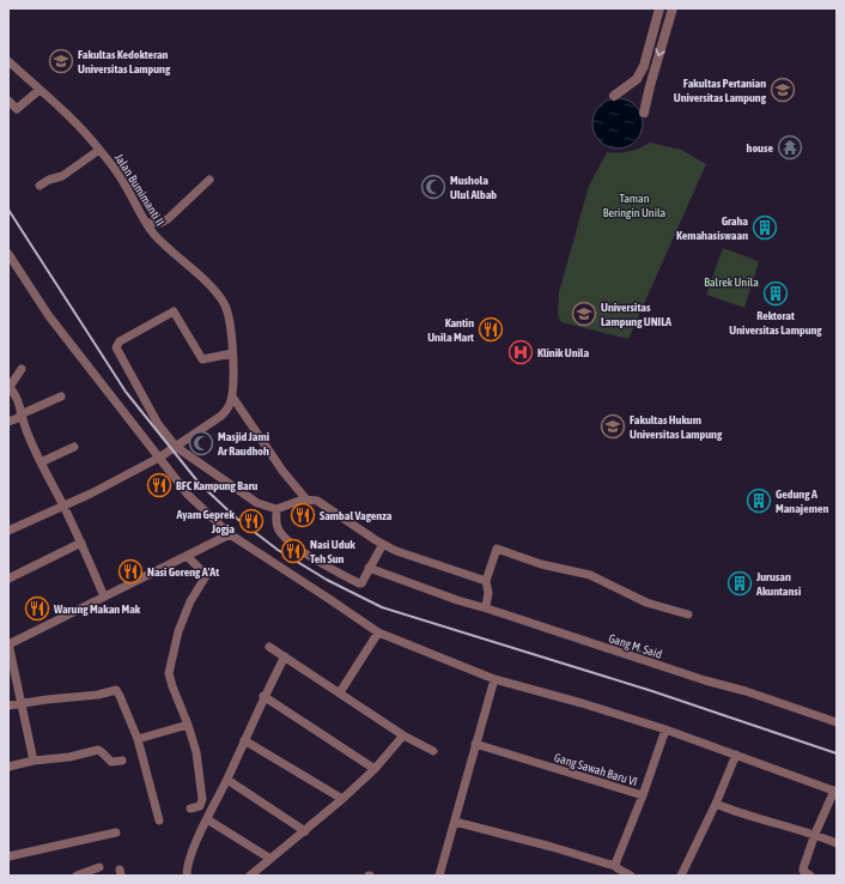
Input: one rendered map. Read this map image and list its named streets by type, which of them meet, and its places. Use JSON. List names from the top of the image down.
{
  "streets": {
    "street": ["Jalan Bumimanti II", "Gang M. Said", "Gang Sawah Baru VI"]
  },
  "parks": ["Taman Beringin Unila", "Balrek Unila"],
  "places": {
    "school or university": [
      "Fakultas Kedokteran Universitas Lampung",
      "Fakultas Pertanian Universitas Lampung",
      "Universitas Lampung UNILA",
      "Fakultas Hukum Universitas Lampung"
    ],
    "temple": ["house"],
    "mosque": ["Mushola Ulul Albab", "Masjid Jami Ar Raudhoh"],
    "building": [
      "Graha Kemahasiswaan",
      "Rektorat Universitas Lampung",
      "Gedung A Manajemen",
      "Jurusan Akuntansi"
    ],
    "restaurant": [
      "Kantin Unila Mart",
      "BFC Kampung Baru",
      "Sambal Vagenza",
      "Ayam Geprek Jogja",
      "Nasi Uduk Teh Sun",
      "Nasi Goreng A'At",
      "Warung Makan Mak"
    ],
    "hospital": ["Klinik Unila"]
  }
}
